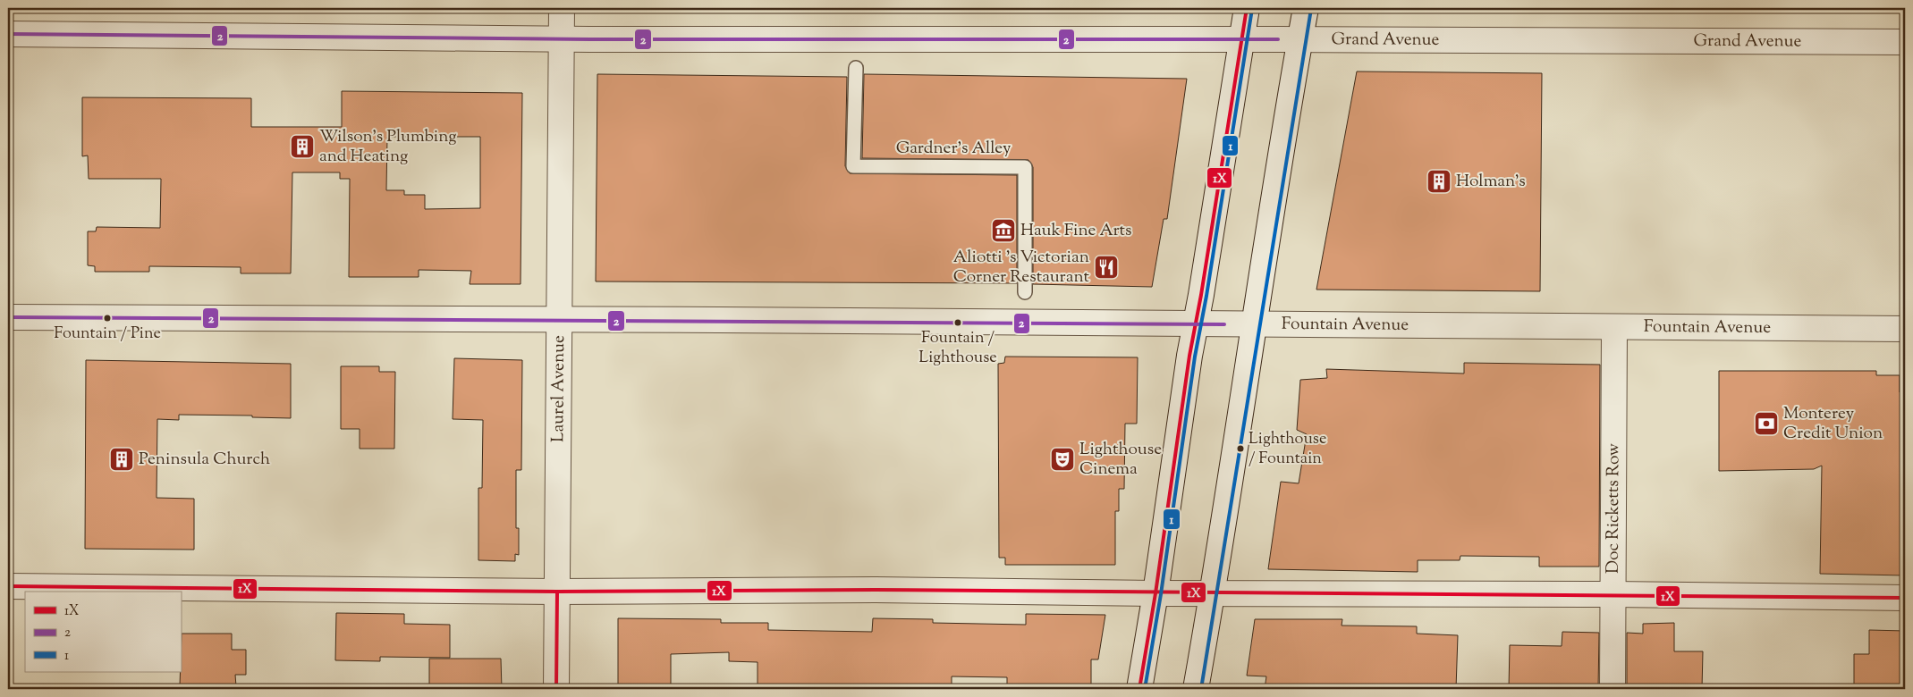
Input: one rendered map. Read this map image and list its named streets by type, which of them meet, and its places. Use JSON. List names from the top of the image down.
{
  "streets": {
    "street": [
      "Grand Avenue",
      "Fountain Avenue",
      "Laurel Avenue",
      "Doc Ricketts Row"
    ],
    "lane": ["Gardner's Alley"]
  },
  "crossings": [
    ["Grand Avenue", "Laurel Avenue"],
    ["Fountain Avenue", "Laurel Avenue"],
    ["Fountain Avenue", "Doc Ricketts Row"]
  ],
  "places": {
    "building": ["Wilson's Plumbing and Heating", "Holman's", "Peninsula Church"],
    "museum": ["Hauk Fine Arts"],
    "restaurant": ["Aliotti 's Victorian Corner Restaurant"],
    "other": ["Fountain / Pine", "Fountain / Lighthouse", "Lighthouse / Fountain"],
    "bank": ["Monterey Credit Union"],
    "theatre": ["Lighthouse Cinema"]
  },
  "lines": ["transit line 1X", "transit line 1", "transit line 2"],
  "legend": ["1X", "2", "1"]
}
